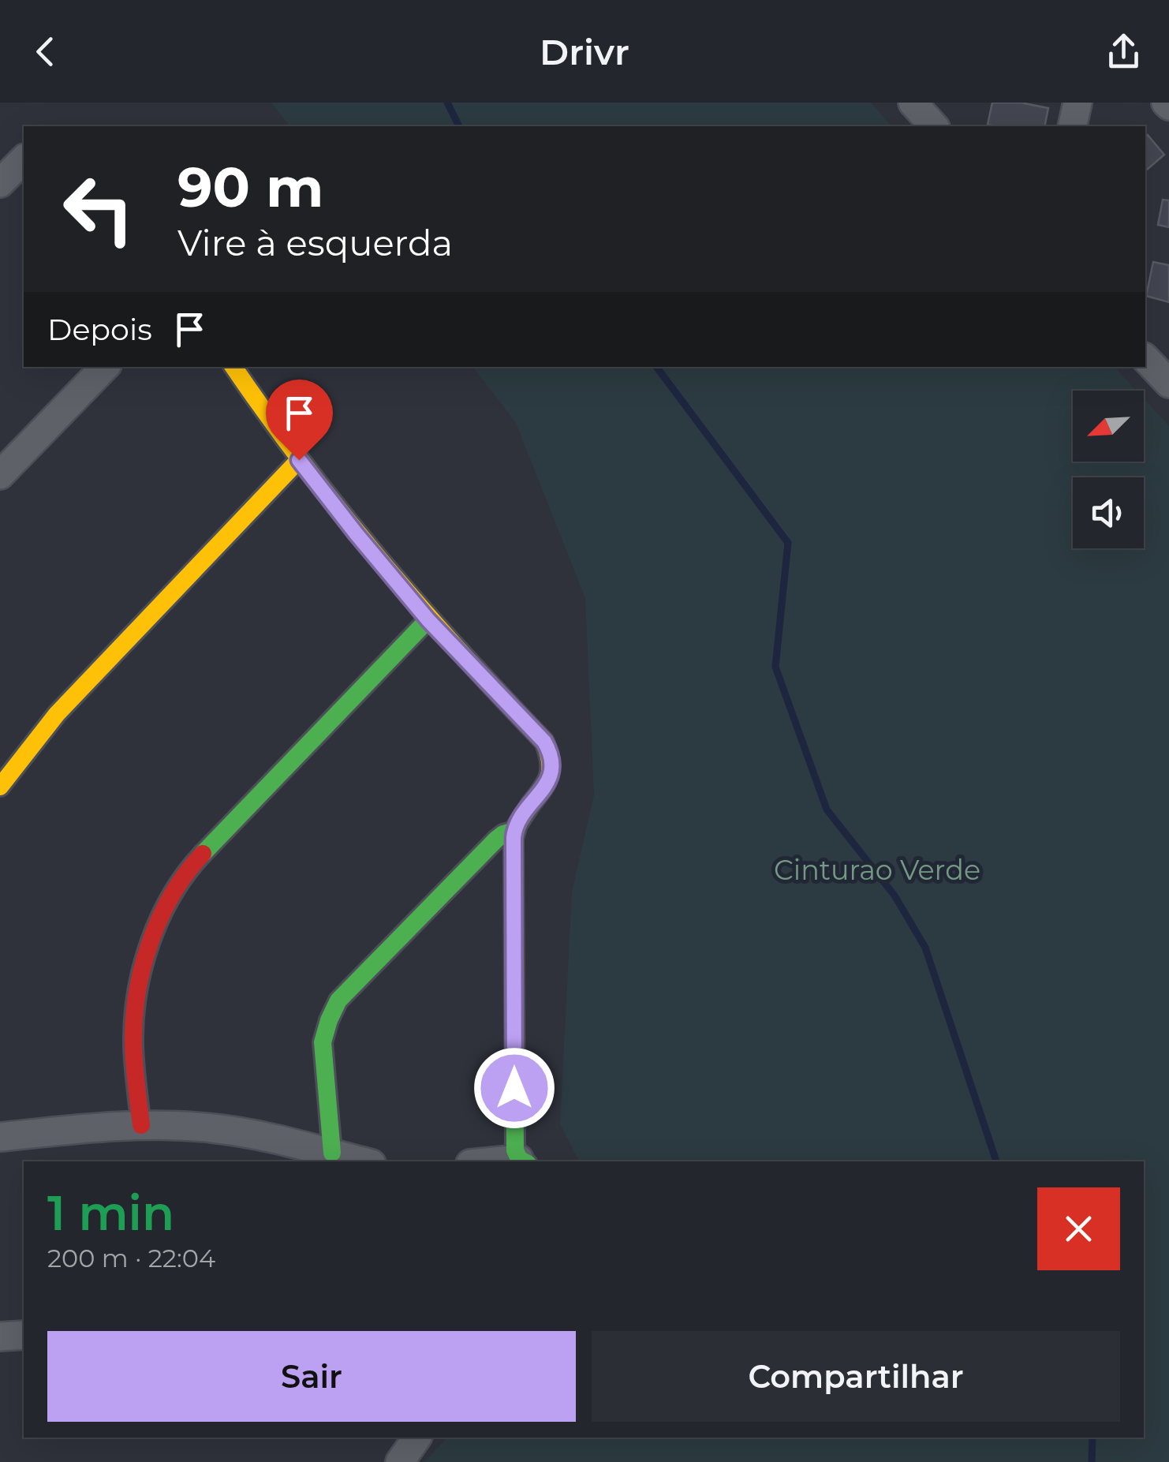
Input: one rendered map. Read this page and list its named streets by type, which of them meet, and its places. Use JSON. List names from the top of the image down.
{
  "parks": ["Cinturao Verde"],
  "north": "bottom left",
  "page": {
    "header": "Drivr",
    "turn": ["90 m", "Vire à esquerda"],
    "then": "Depois",
    "heading": ["1 min", "200 m · 22:04"],
    "buttons": ["Sair", "Compartilhar"]
  }
}
